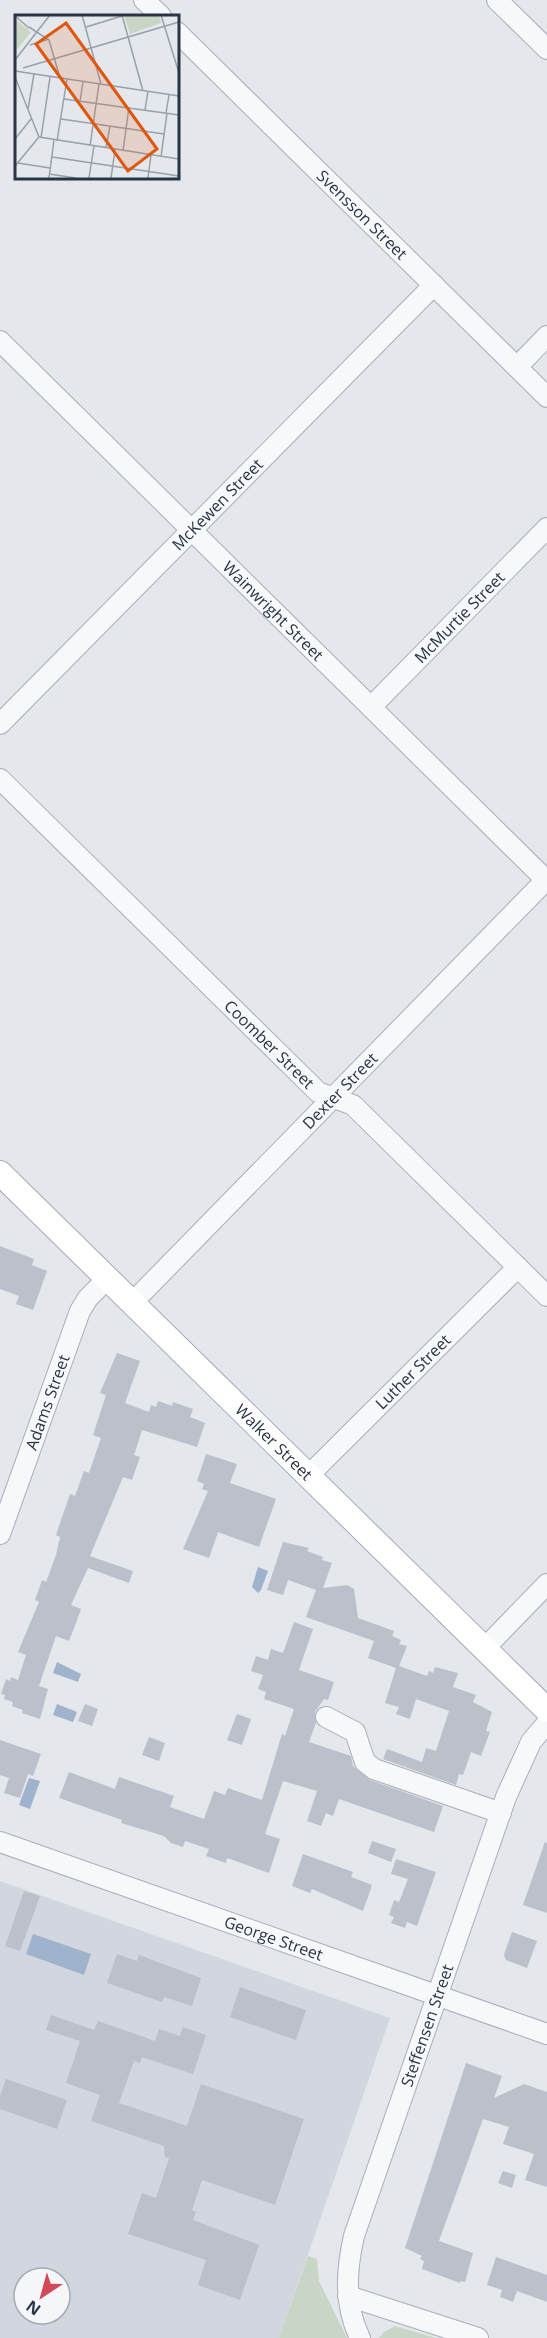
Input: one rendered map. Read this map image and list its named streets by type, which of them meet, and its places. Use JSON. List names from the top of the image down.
{
  "streets": {
    "main road": ["Walker Street"],
    "street": [
      "Svensson Street",
      "McKewen Street",
      "Wainwright Street",
      "McMurtie Street",
      "Coomber Street",
      "Dexter Street",
      "Luther Street",
      "Adams Street",
      "George Street",
      "Steffensen Street"
    ]
  },
  "crossings": [
    ["Svensson Street", "McKewen Street"],
    ["McKewen Street", "Wainwright Street"],
    ["Wainwright Street", "McMurtie Street"],
    ["Wainwright Street", "Dexter Street"],
    ["Coomber Street", "Dexter Street"],
    ["Coomber Street", "Luther Street"],
    ["Dexter Street", "Walker Street"],
    ["Luther Street", "Walker Street"],
    ["Adams Street", "Walker Street"],
    ["George Street", "Steffensen Street"]
  ],
  "north": "bottom left"
}
